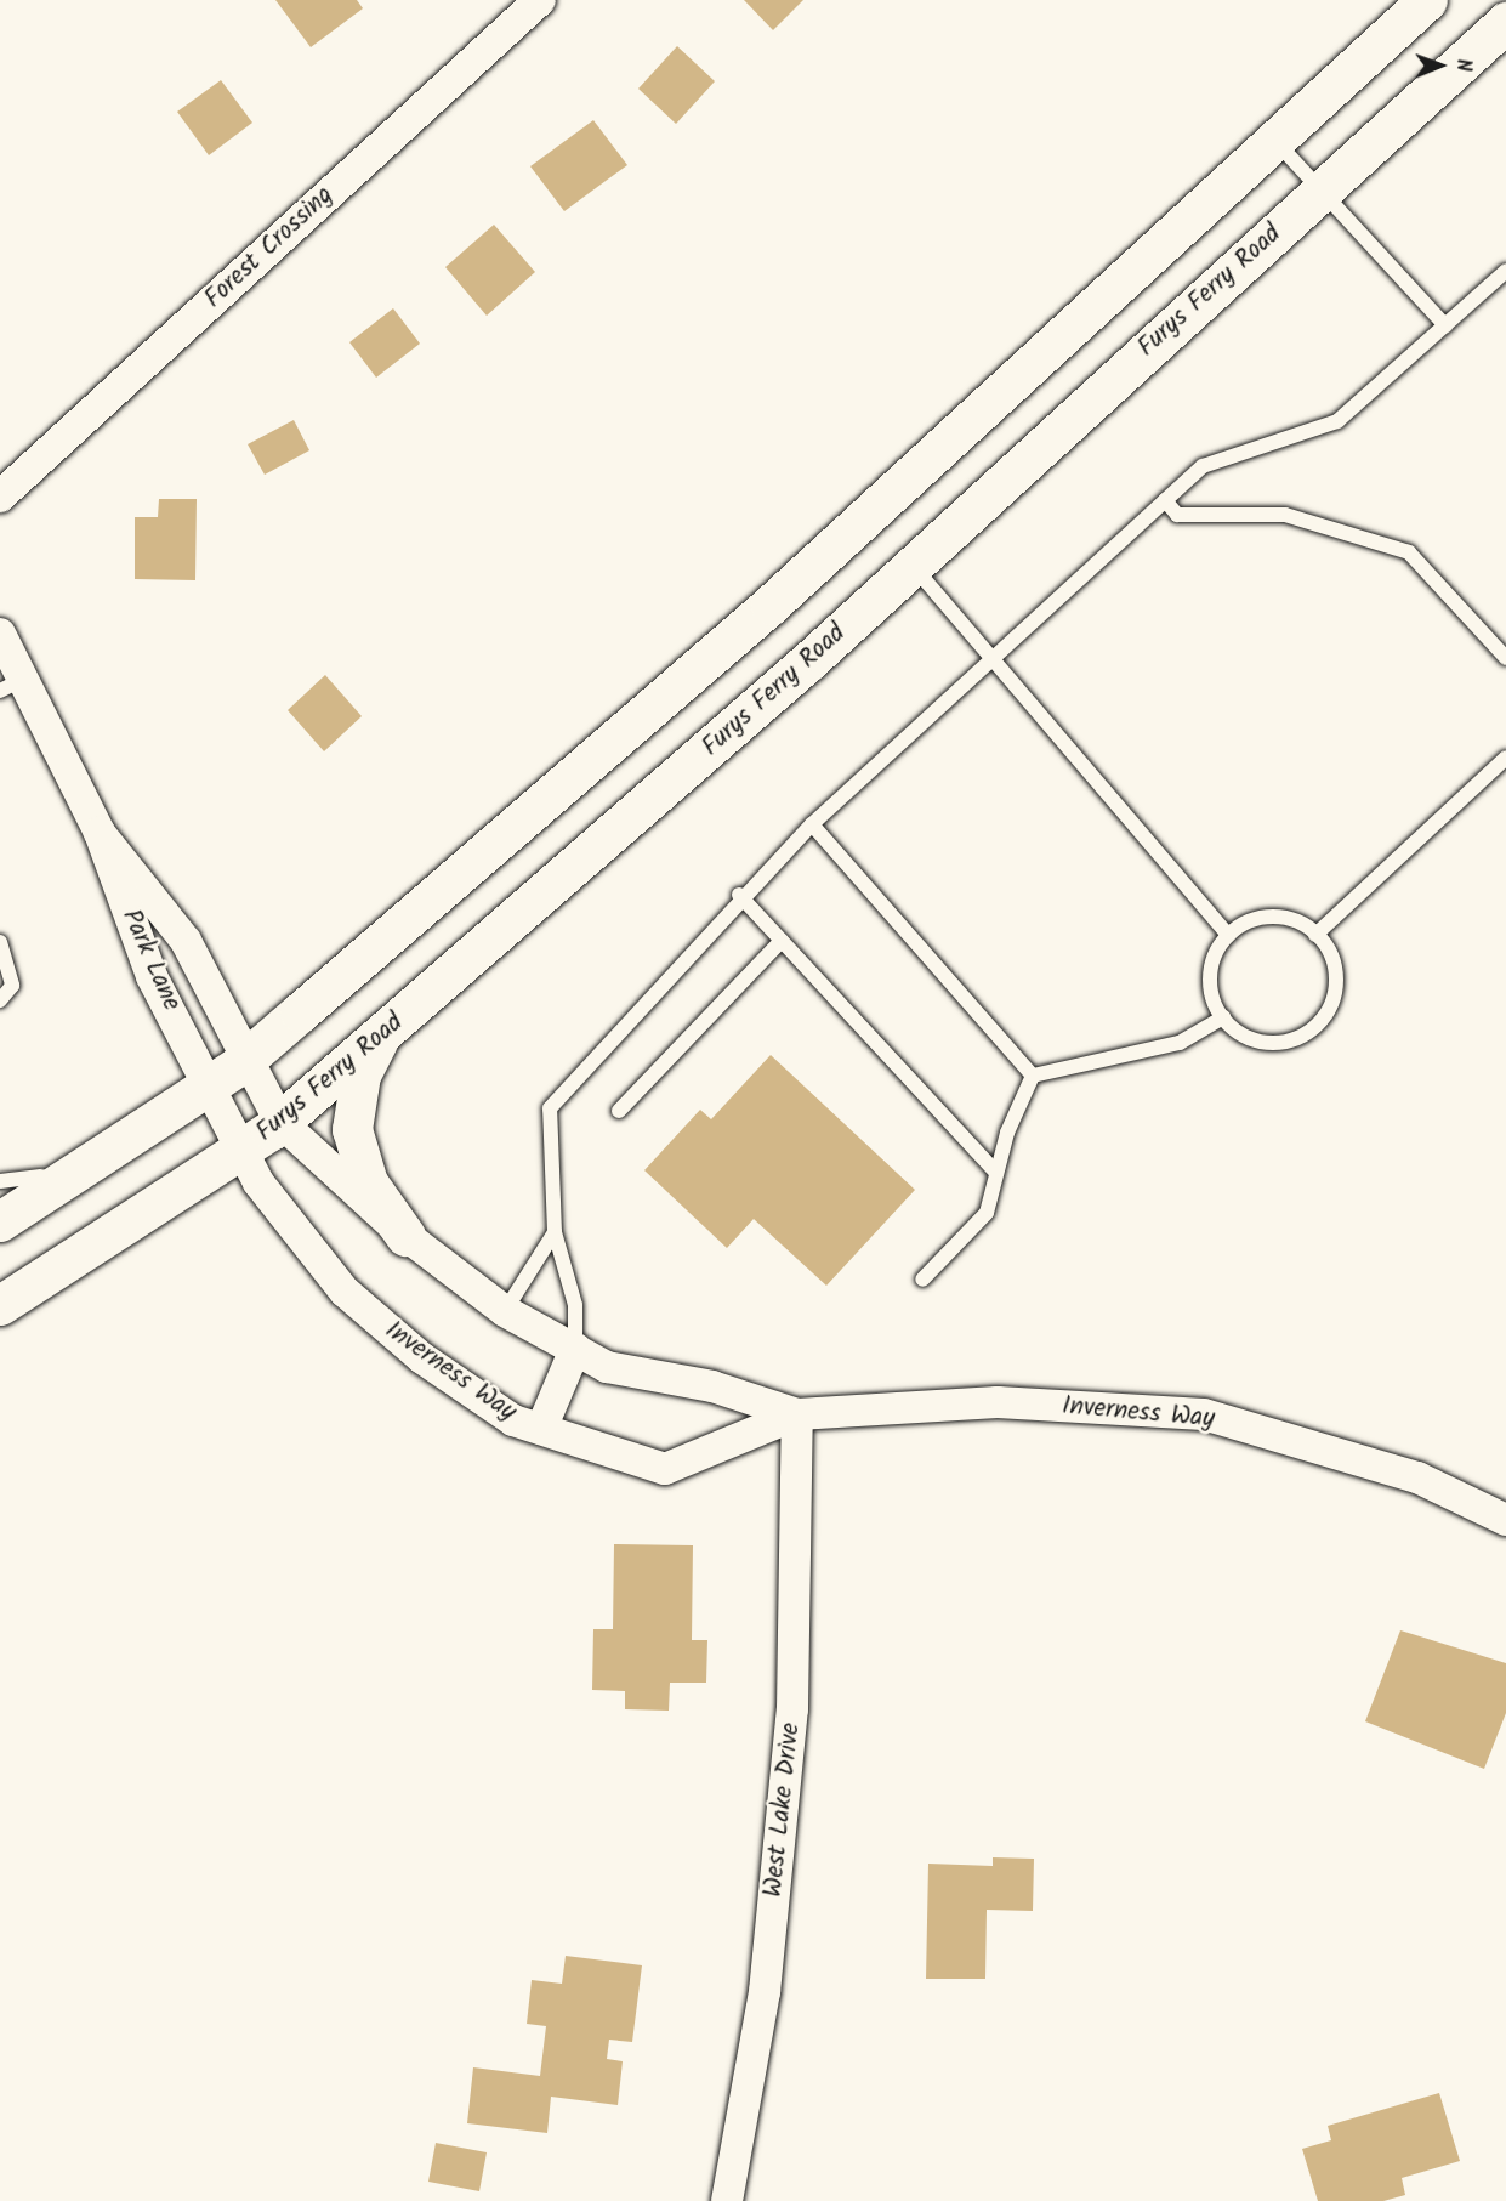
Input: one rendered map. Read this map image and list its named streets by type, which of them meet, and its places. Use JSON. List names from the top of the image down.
{
  "streets": {
    "main road": ["Furys Ferry Road"],
    "street": [
      "Forest Crossing",
      "Park Lane",
      "Inverness Way",
      "West Lake Drive"
    ]
  },
  "crossings": [
    ["Furys Ferry Road", "Inverness Way"],
    ["Park Lane", "Inverness Way"],
    ["Inverness Way", "West Lake Drive"]
  ],
  "north": "right"
}
